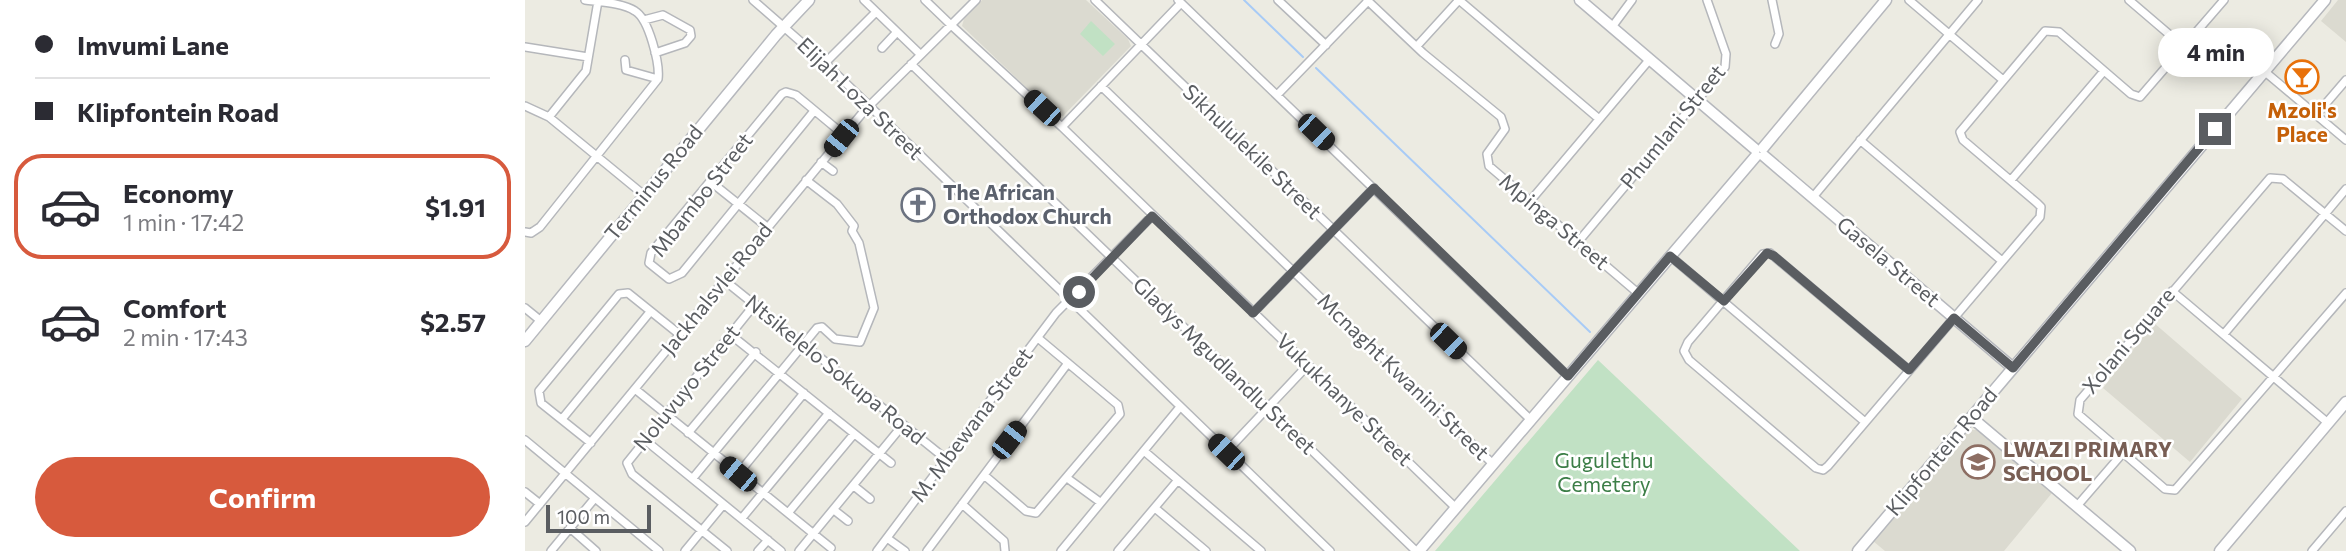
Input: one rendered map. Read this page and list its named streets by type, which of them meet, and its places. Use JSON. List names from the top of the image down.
{
  "streets": {
    "street": [
      "Elijah Loza Street",
      "Phumlani Street",
      "Sikhululekile Street",
      "Terminus Road",
      "Mbambo Street",
      "Mpinga Street",
      "Gasela Street",
      "Jackhalsvlei Road",
      "Xolani Square",
      "Gladys Mgudlandlu Street",
      "Ntsikelelo Sokupa Road",
      "Mcnaght Kwanini Street",
      "Noluvuyo Street",
      "Vukukhanye Street",
      "M. Mbewana Street",
      "Klipfontein Road"
    ]
  },
  "crossings": [
    ["Elijah Loza Street", "Terminus Road"],
    ["Elijah Loza Street", "Jackhalsvlei Road"],
    ["Elijah Loza Street", "M. Mbewana Street"],
    ["Phumlani Street", "Mpinga Street"],
    ["Phumlani Street", "Gasela Street"],
    ["Mbambo Street", "Jackhalsvlei Road"],
    ["Gasela Street", "Klipfontein Road"],
    ["Jackhalsvlei Road", "Ntsikelelo Sokupa Road"],
    ["Gladys Mgudlandlu Street", "M. Mbewana Street"],
    ["Ntsikelelo Sokupa Road", "Noluvuyo Street"],
    ["Ntsikelelo Sokupa Road", "M. Mbewana Street"],
    ["Vukukhanye Street", "M. Mbewana Street"]
  ],
  "parks": ["Gugulethu Cemetery"],
  "places": {
    "bar": ["Mzoli's Place"],
    "church": ["The African Orthodox Church"],
    "school or university": ["LWAZI PRIMARY SCHOOL"]
  },
  "scale_bar": "100 m",
  "page": {
    "banner": ["Imvumi Lane", "Klipfontein Road"],
    "bubble": "4 min",
    "list": [
      {
        "name": "Economy",
        "note": "1 min · 17:42",
        "value": "$1.91"
      },
      {
        "name": "Comfort",
        "note": "2 min · 17:43",
        "value": "$2.57"
      }
    ],
    "buttons": "Confirm",
    "scale": "100 m"
  }
}
